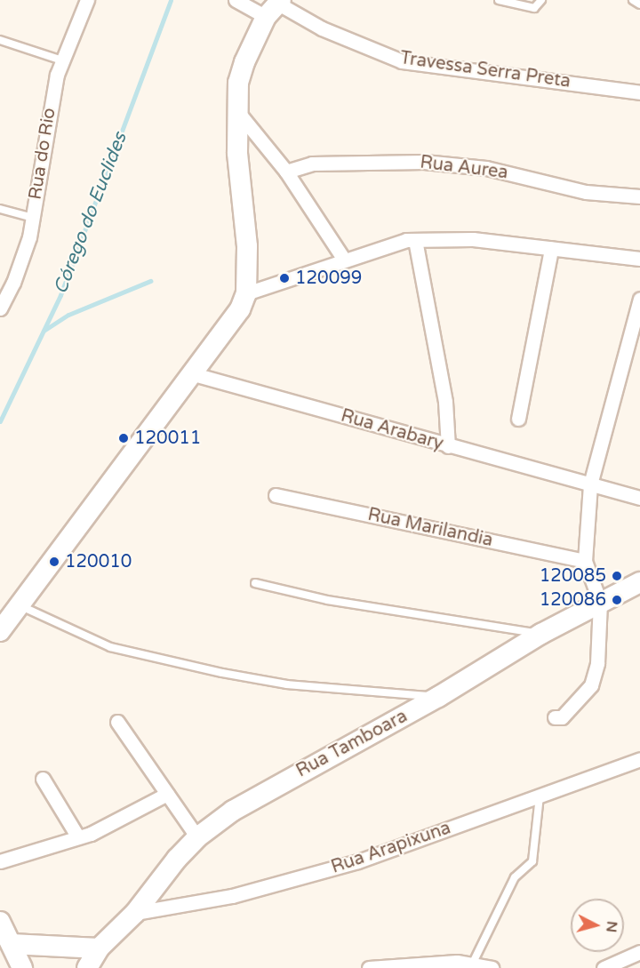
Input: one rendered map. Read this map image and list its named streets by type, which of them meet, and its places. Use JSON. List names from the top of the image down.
{
  "streets": {
    "street": [
      "Travessa Serra Preta",
      "Rua do Rio",
      "Rua Aurea",
      "Rua Arabary",
      "Rua Marilandia",
      "Rua Tamboara",
      "Rua Arapixuna"
    ]
  },
  "crossings": [
    ["Rua Tamboara", "Rua Arapixuna"]
  ],
  "water": ["Córego do Euclides"],
  "places": [
    "120099",
    "120011",
    "120010",
    "120085",
    "120086"
  ],
  "north": "right"
}
